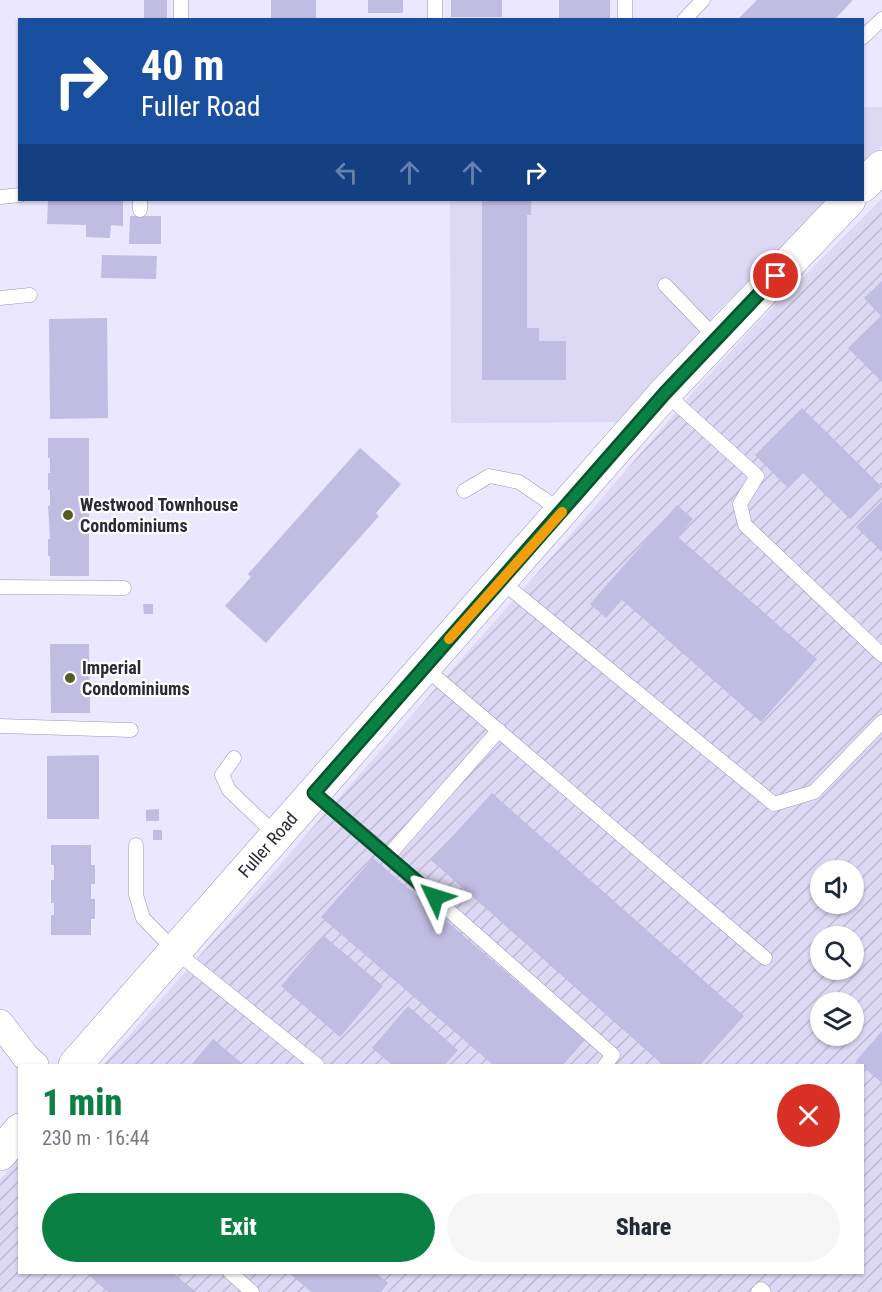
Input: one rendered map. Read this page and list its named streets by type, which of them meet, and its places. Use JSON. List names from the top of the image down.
{
  "streets": {
    "street": ["Fuller Road"]
  },
  "places": ["Westwood Townhouse Condominiums", "Imperial Condominiums"],
  "page": {
    "turn": ["40 m", "Fuller Road"],
    "heading": ["1 min", "230 m · 16:44"],
    "buttons": ["Exit", "Share"]
  }
}
